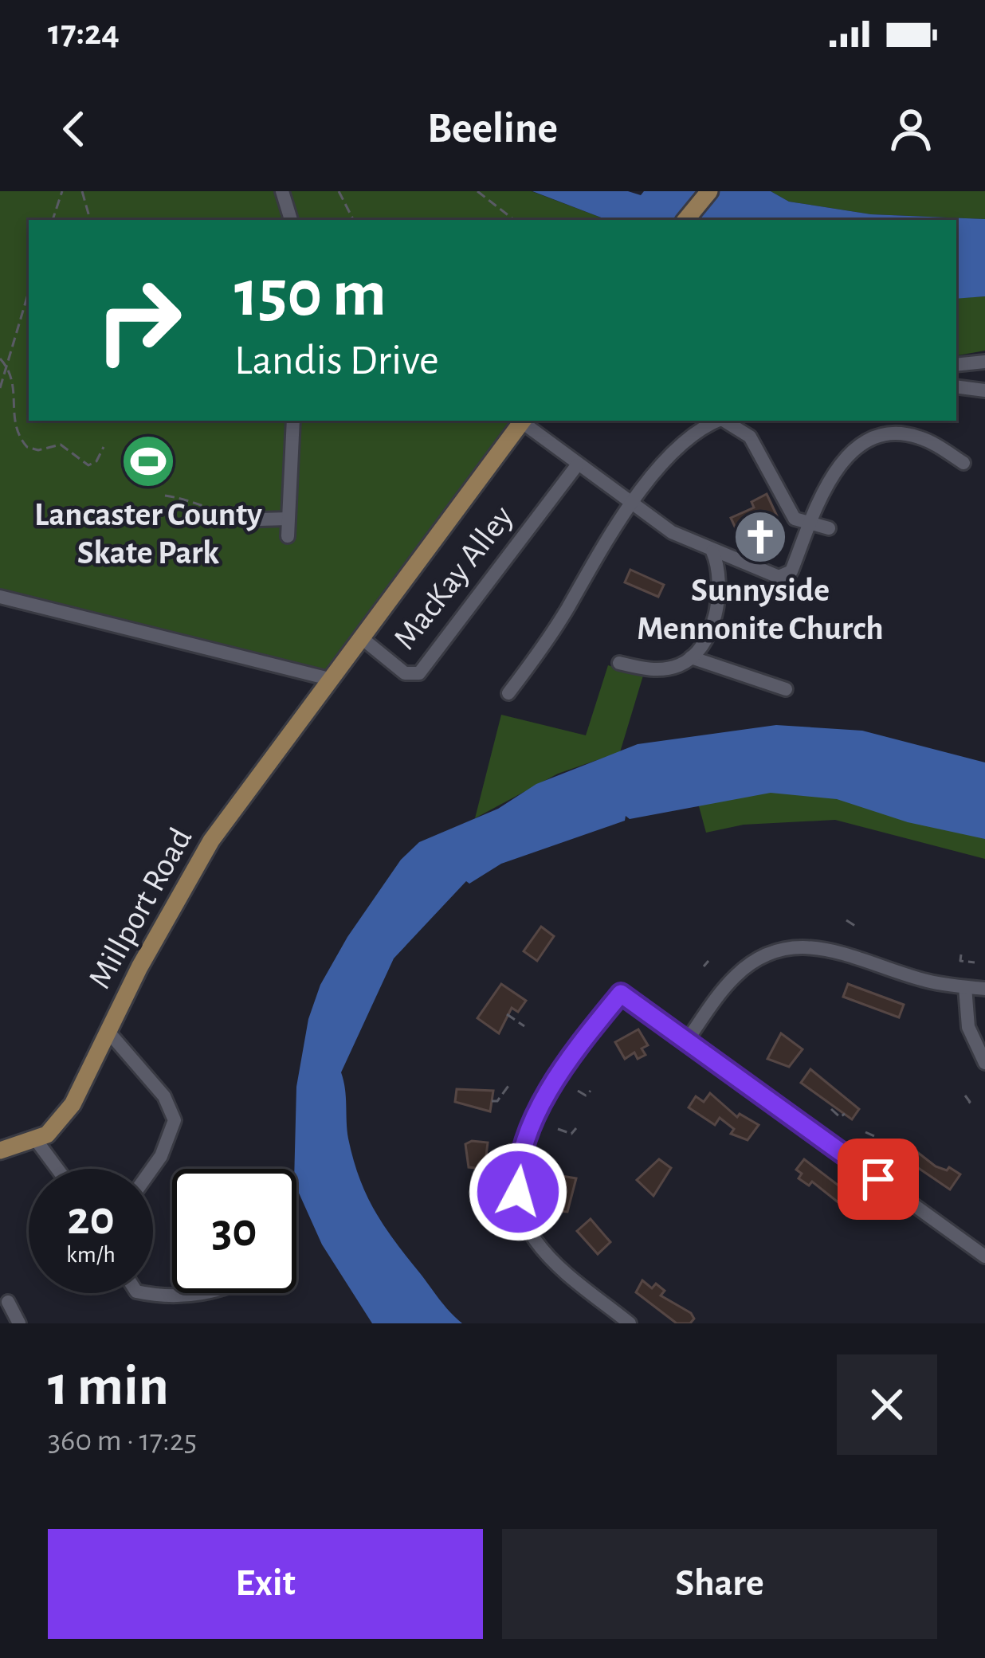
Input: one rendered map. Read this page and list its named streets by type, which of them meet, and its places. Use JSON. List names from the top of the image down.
{
  "streets": {
    "main road": ["Millport Road"],
    "street": ["MacKay Alley"]
  },
  "crossings": [
    ["MacKay Alley", "Millport Road"]
  ],
  "places": {
    "sports": ["Lancaster County Skate Park"],
    "church": ["Sunnyside Mennonite Church"]
  },
  "page": {
    "status": "17:24",
    "header": "Beeline",
    "turn": ["150 m", "Landis Drive"],
    "speed": "20 km/h",
    "limit": "30",
    "heading": ["1 min", "360 m · 17:25"],
    "buttons": ["Exit", "Share"]
  }
}
